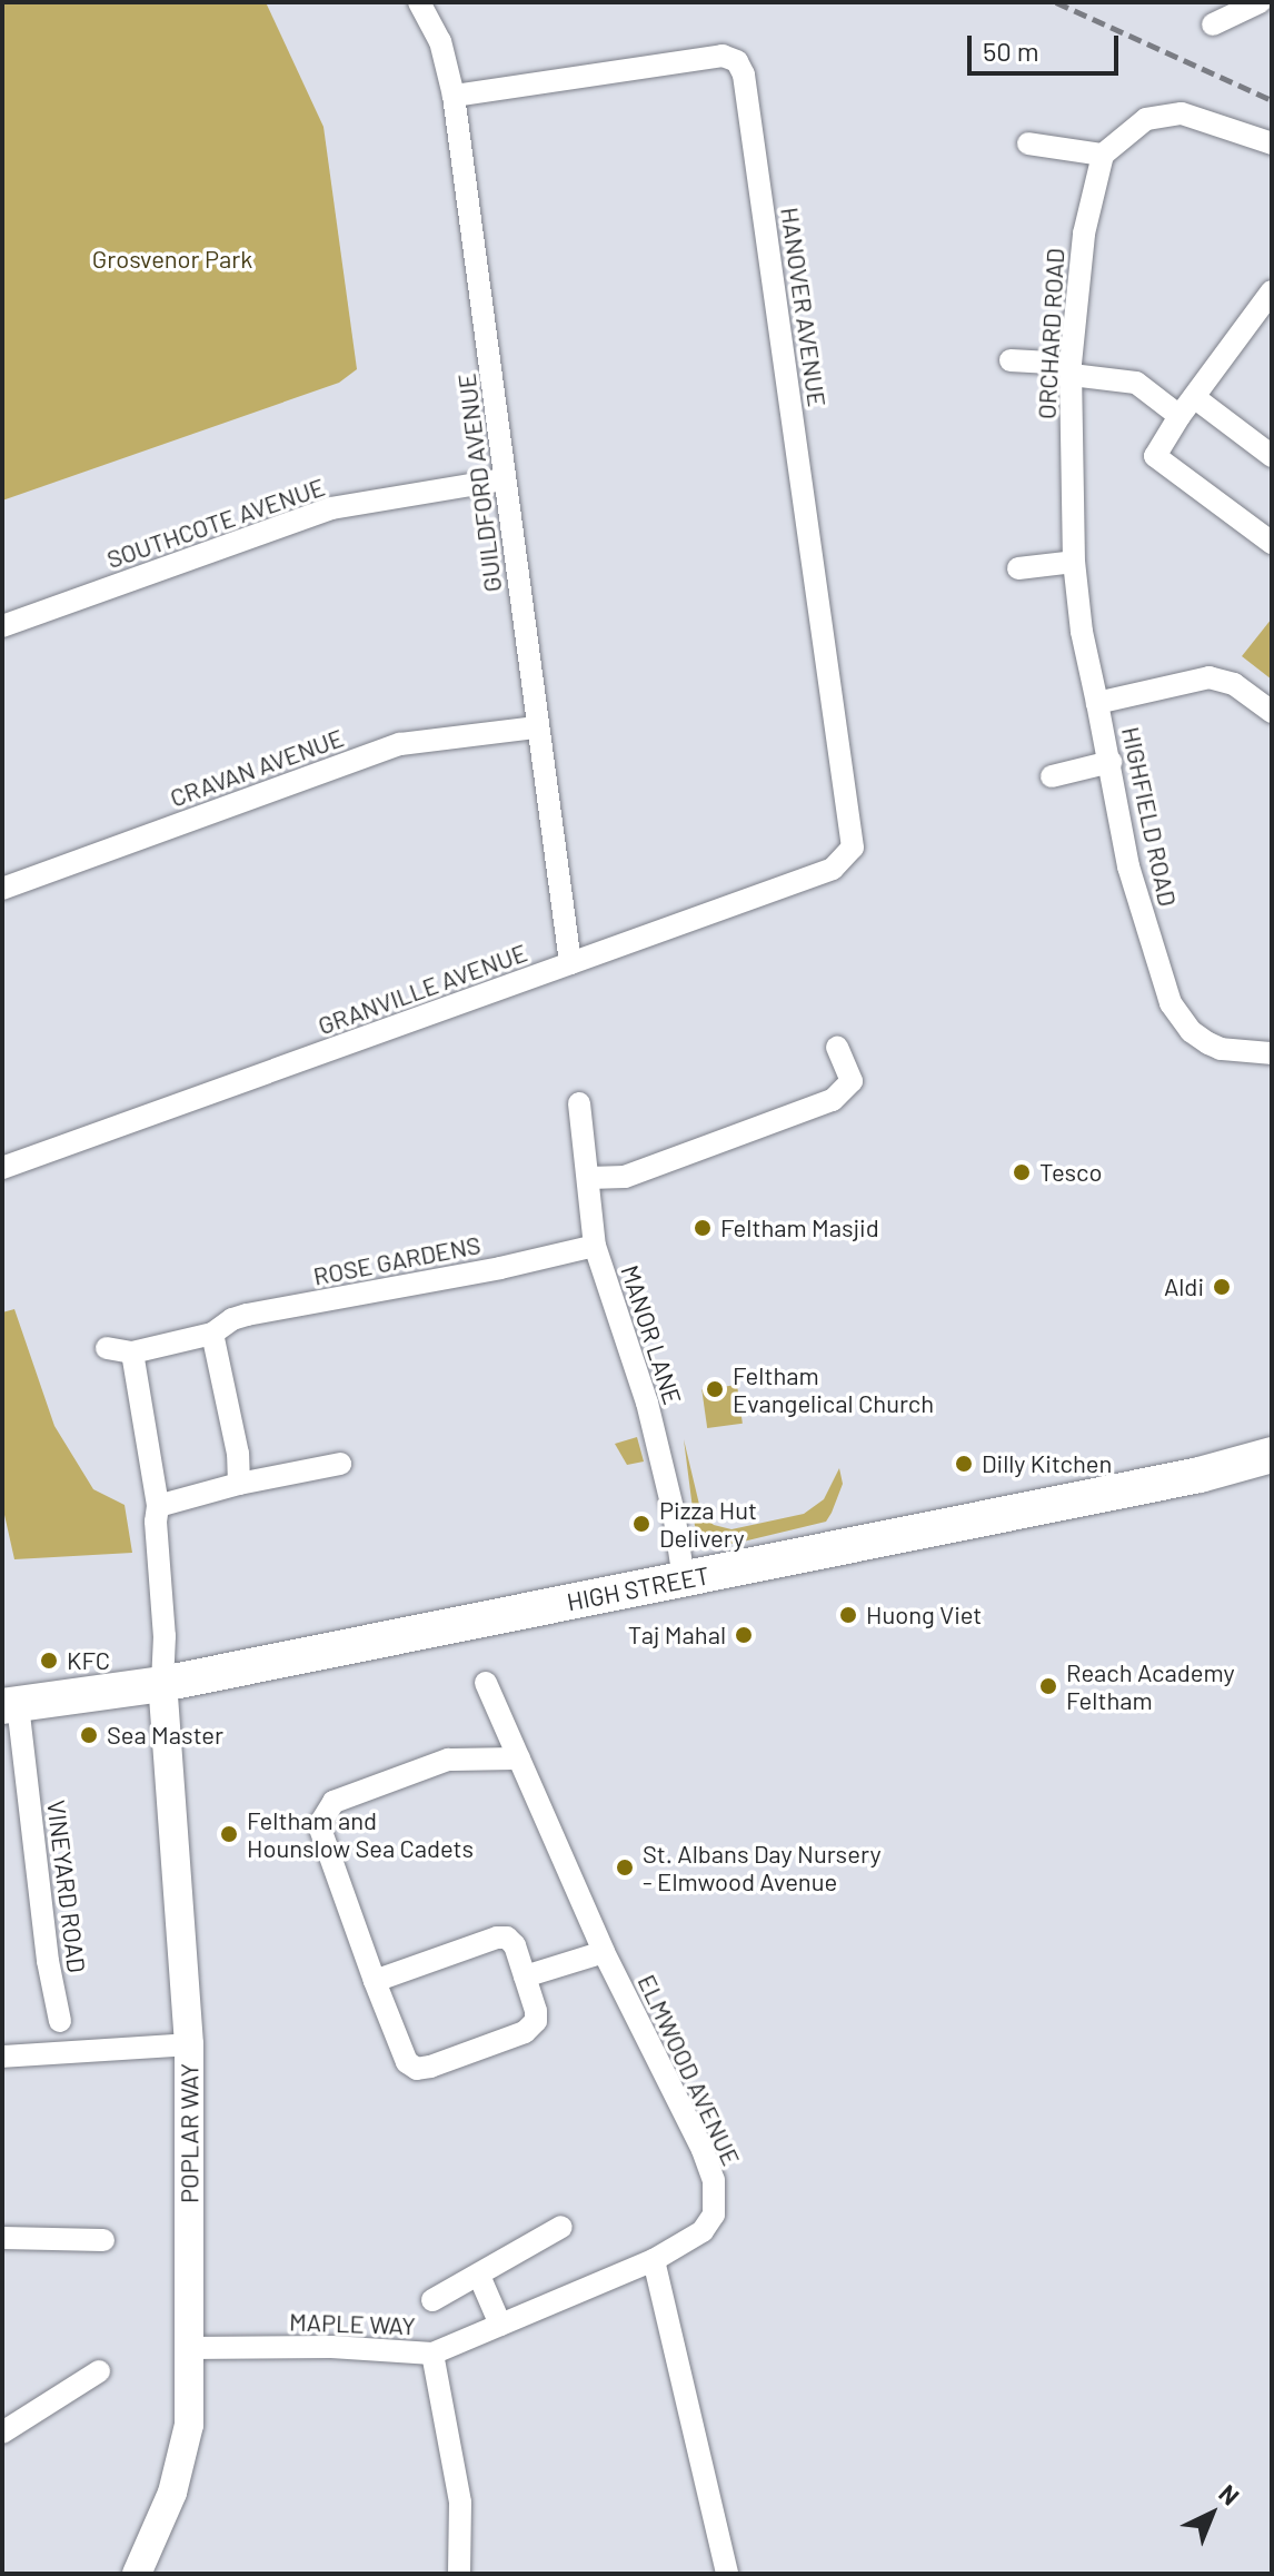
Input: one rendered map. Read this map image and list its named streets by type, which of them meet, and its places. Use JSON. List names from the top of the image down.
{
  "streets": {
    "main road": ["HIGH STREET"],
    "street": [
      "HANOVER AVENUE",
      "ORCHARD ROAD",
      "GUILDFORD AVENUE",
      "SOUTHCOTE AVENUE",
      "CRAVAN AVENUE",
      "HIGHFIELD ROAD",
      "GRANVILLE AVENUE",
      "ROSE GARDENS",
      "MANOR LANE",
      "VINEYARD ROAD",
      "ELMWOOD AVENUE",
      "POPLAR WAY",
      "MAPLE WAY"
    ]
  },
  "crossings": [
    ["HANOVER AVENUE", "GUILDFORD AVENUE"],
    ["HANOVER AVENUE", "GRANVILLE AVENUE"],
    ["ORCHARD ROAD", "HIGHFIELD ROAD"],
    ["GUILDFORD AVENUE", "SOUTHCOTE AVENUE"],
    ["GUILDFORD AVENUE", "CRAVAN AVENUE"],
    ["GUILDFORD AVENUE", "GRANVILLE AVENUE"],
    ["ROSE GARDENS", "MANOR LANE"],
    ["MANOR LANE", "HIGH STREET"],
    ["HIGH STREET", "VINEYARD ROAD"],
    ["HIGH STREET", "POPLAR WAY"],
    ["ELMWOOD AVENUE", "MAPLE WAY"],
    ["POPLAR WAY", "MAPLE WAY"]
  ],
  "parks": ["Grosvenor Park"],
  "places": [
    "Tesco",
    "Feltham Masjid",
    "Aldi",
    "Feltham Evangelical Church",
    "Dilly Kitchen",
    "Pizza Hut Delivery",
    "Huong Viet",
    "Taj Mahal",
    "KFC",
    "Reach Academy Feltham",
    "Sea Master",
    "Feltham and Hounslow Sea Cadets",
    "St. Albans Day Nursery - Elmwood Avenue"
  ],
  "scale_bar": "50 m",
  "north": "top right"
}
